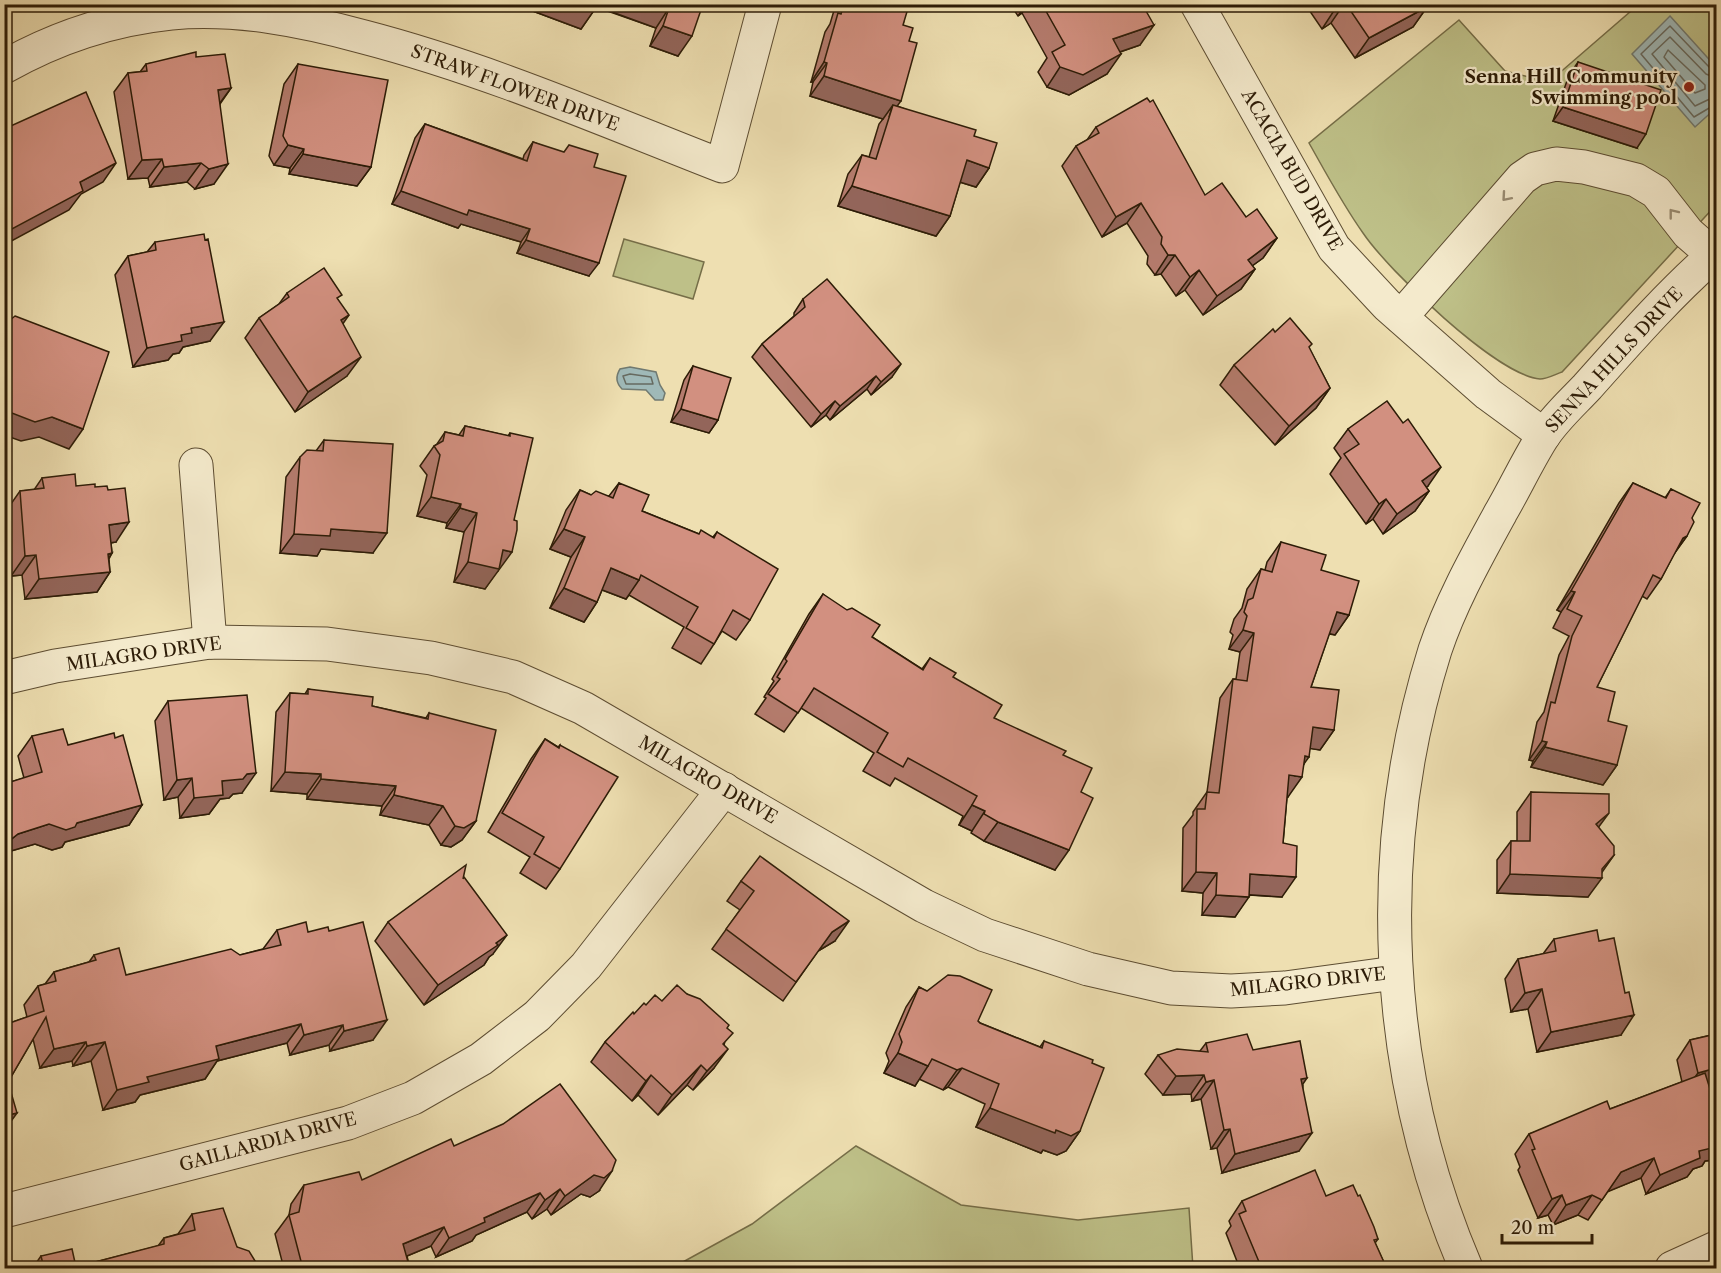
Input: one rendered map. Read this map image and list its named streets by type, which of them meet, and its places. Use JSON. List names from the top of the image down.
{
  "streets": {
    "street": [
      "STRAW FLOWER DRIVE",
      "ACACIA BUD DRIVE",
      "SENNA HILLS DRIVE",
      "MILAGRO DRIVE",
      "GAILLARDIA DRIVE"
    ]
  },
  "crossings": [
    ["ACACIA BUD DRIVE", "SENNA HILLS DRIVE"],
    ["SENNA HILLS DRIVE", "MILAGRO DRIVE"],
    ["MILAGRO DRIVE", "GAILLARDIA DRIVE"]
  ],
  "places": ["Senna Hill Community Swimming pool"],
  "scale_bar": "20 m"
}
